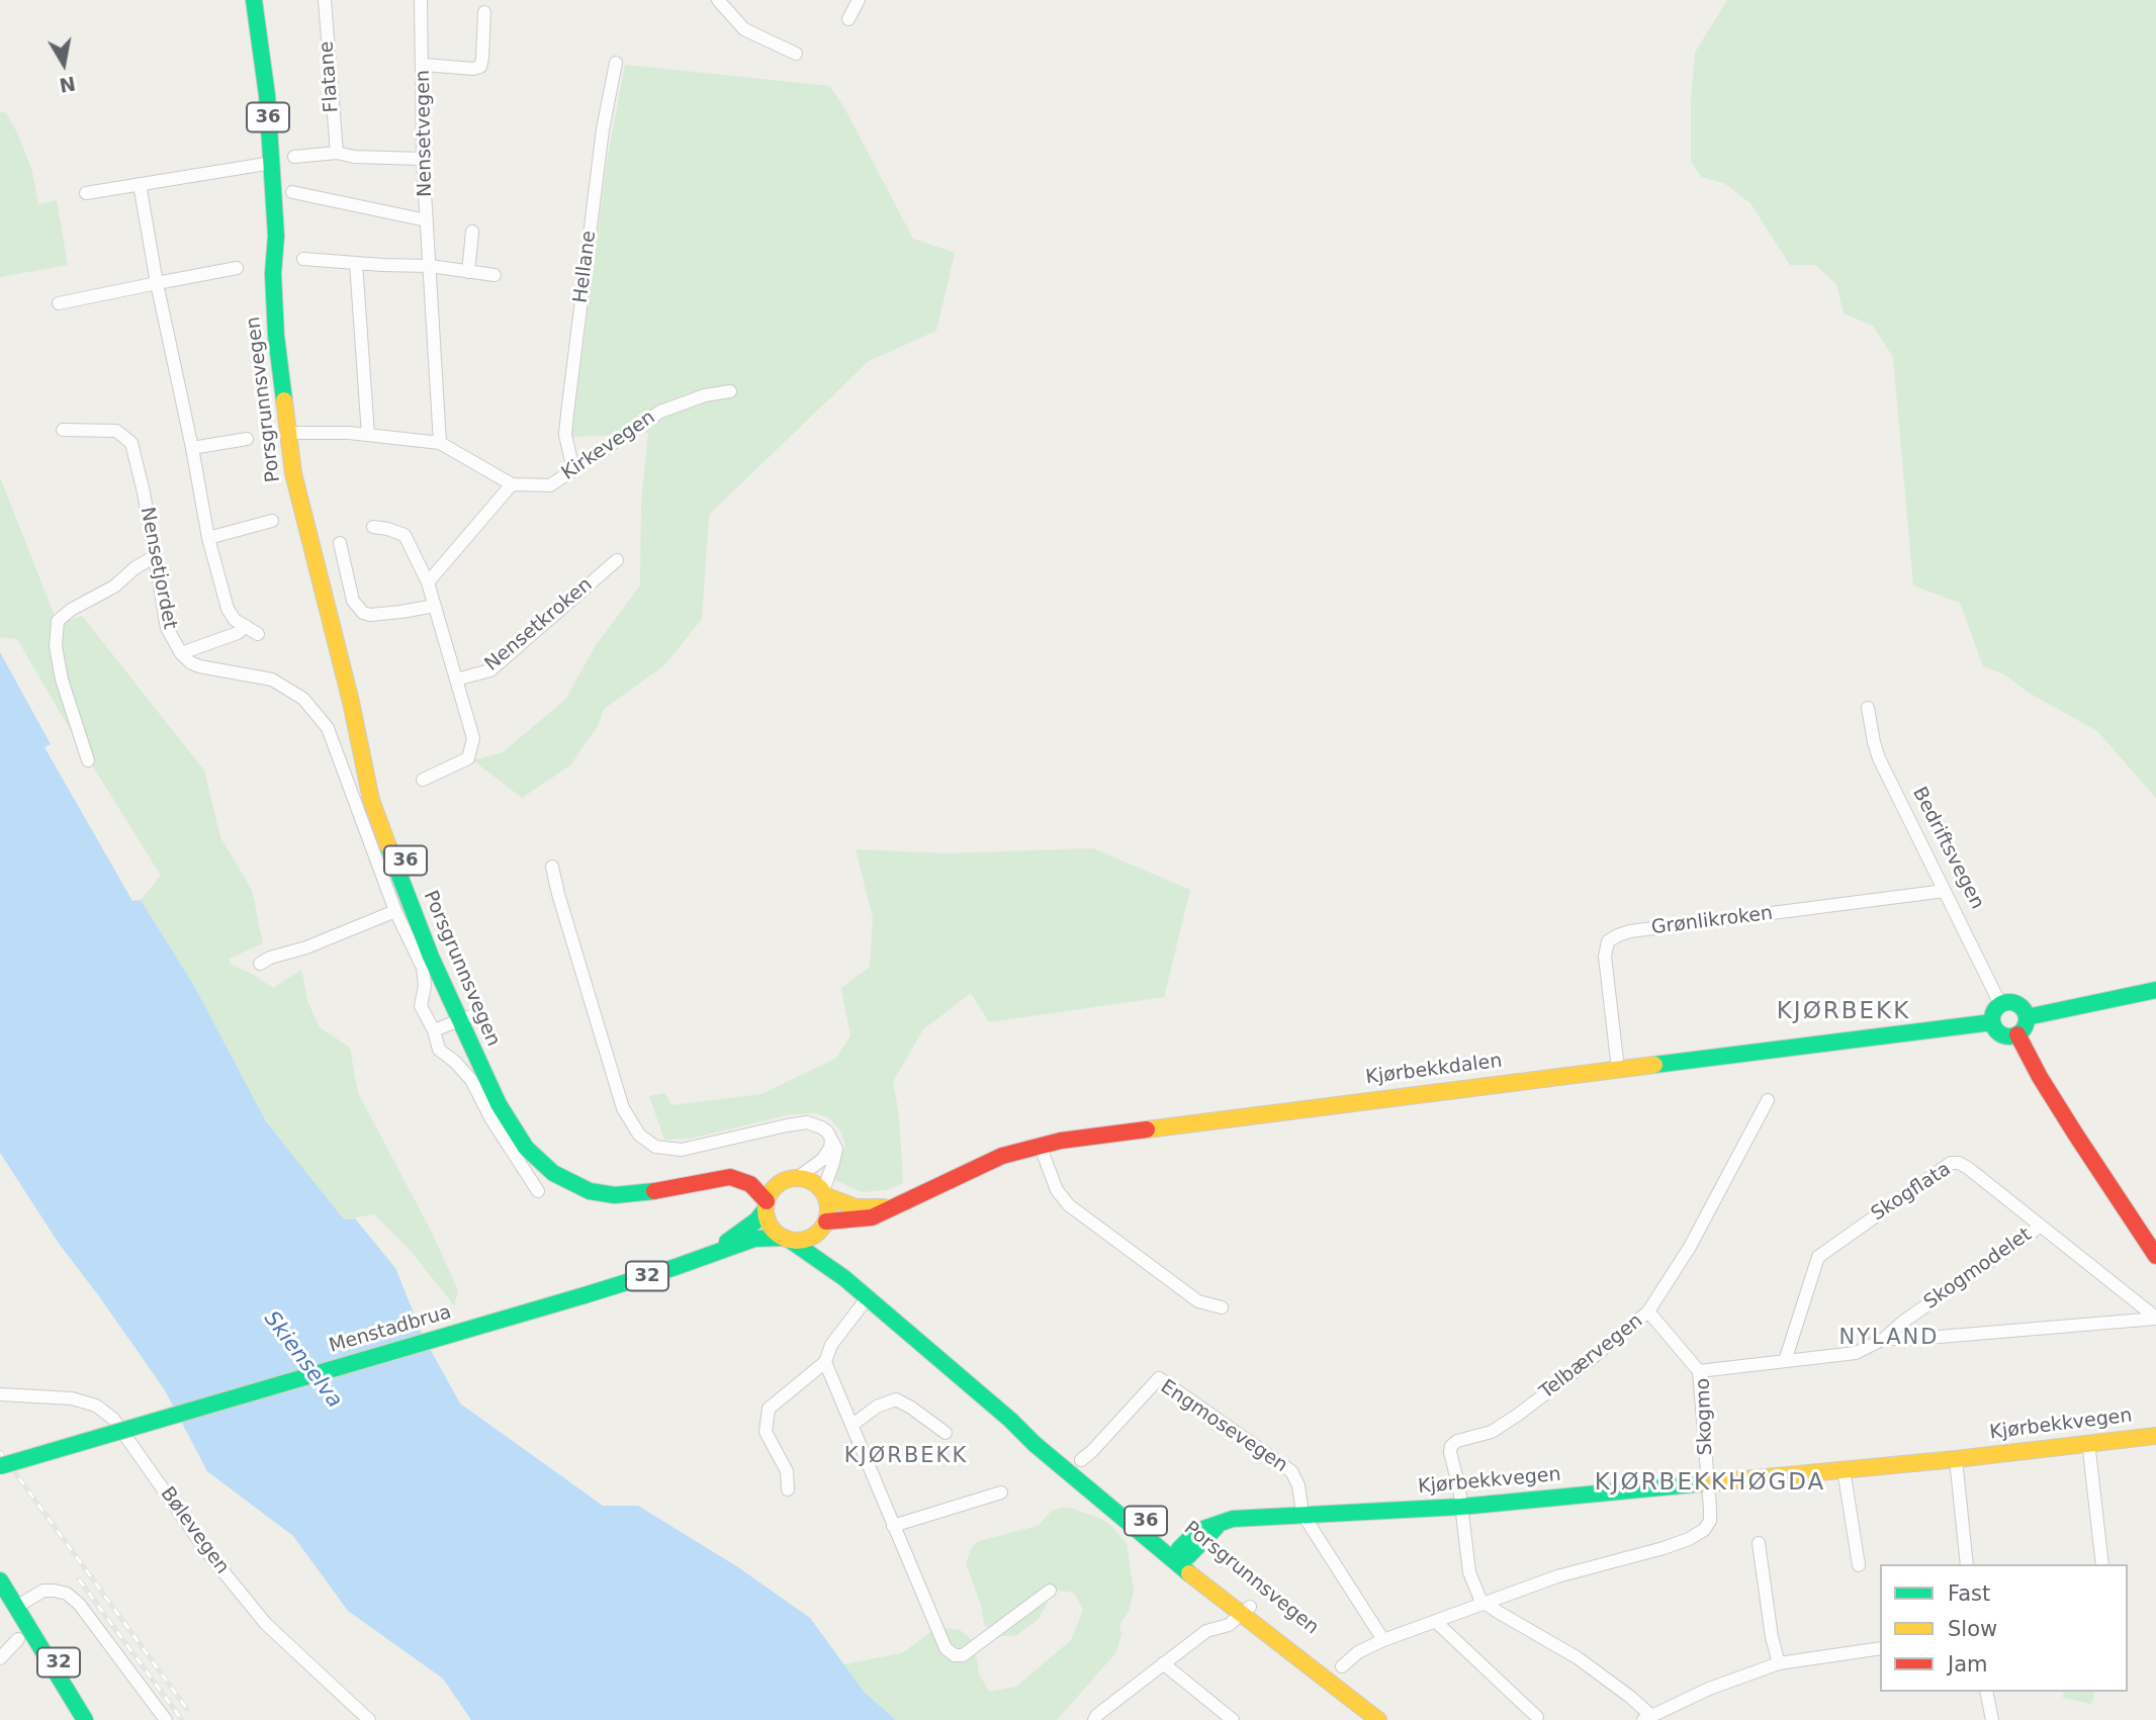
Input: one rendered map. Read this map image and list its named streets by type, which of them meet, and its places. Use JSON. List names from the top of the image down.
{
  "streets": {
    "main road": [
      "36",
      "Porsgrunnsvegen",
      "Kjørbekkdalen",
      "32",
      "Menstadbrua",
      "Kjørbekkvegen"
    ],
    "street": [
      "Flatane",
      "Nensetvegen",
      "Hellane",
      "Kirkevegen",
      "Nensetjordet",
      "Nensetkroken",
      "Bedriftsvegen",
      "Grønlikroken",
      "Skogflata",
      "Skogmodelet",
      "Telbærvegen",
      "Skogmo",
      "Engmosevegen",
      "Bølevegen"
    ]
  },
  "crossings": [
    ["36", "Porsgrunnsvegen"],
    ["36", "Kjørbekkdalen"],
    ["36", "Menstadbrua"],
    ["Nensetvegen", "Kirkevegen"],
    ["Hellane", "Kirkevegen"],
    ["Porsgrunnsvegen", "Kirkevegen"],
    ["Porsgrunnsvegen", "Nensetjordet"],
    ["Porsgrunnsvegen", "Kjørbekkdalen"],
    ["Porsgrunnsvegen", "Menstadbrua"],
    ["Porsgrunnsvegen", "Kjørbekkvegen"],
    ["Bedriftsvegen", "Grønlikroken"],
    ["Bedriftsvegen", "Kjørbekkdalen"],
    ["Grønlikroken", "Kjørbekkdalen"],
    ["Kjørbekkdalen", "Menstadbrua"],
    ["Skogflata", "Skogmodelet"],
    ["Skogflata", "Skogmo"],
    ["Skogmodelet", "Skogmo"],
    ["Telbærvegen", "Kjørbekkvegen"],
    ["Skogmo", "Kjørbekkvegen"],
    ["Skogmo", "Engmosevegen"],
    ["Kjørbekkvegen", "Engmosevegen"]
  ],
  "districts": [
    "KJØRBEKK",
    "NYLAND",
    "KJØRBEKK",
    "KJØRBEKKHØGDA"
  ],
  "water": ["Skienselva"],
  "legend": ["Fast", "Slow", "Jam"],
  "north": "bottom"
}
